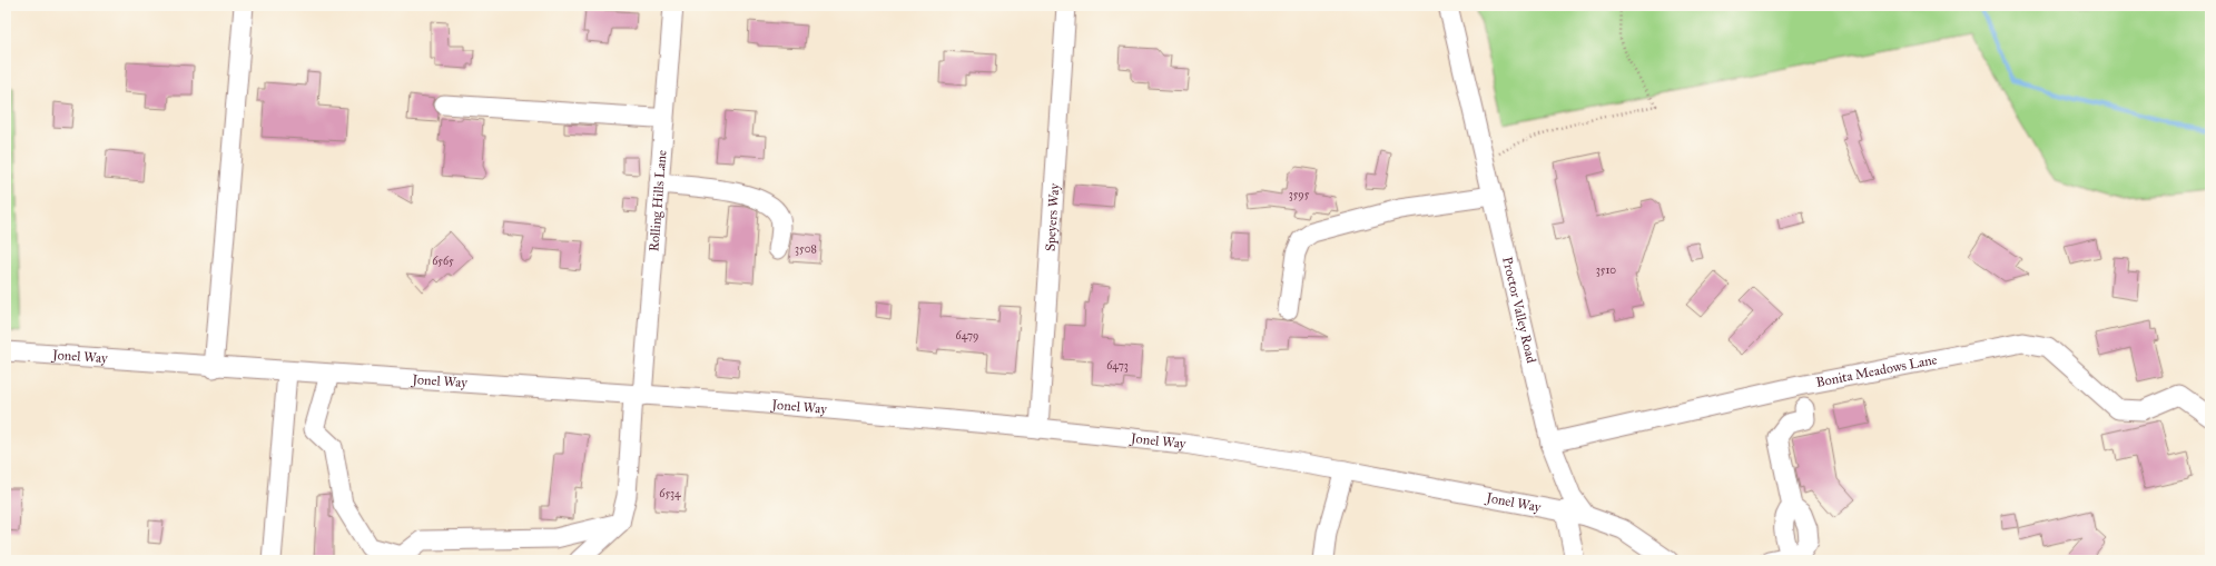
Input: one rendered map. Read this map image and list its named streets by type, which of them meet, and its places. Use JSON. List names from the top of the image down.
{
  "streets": {
    "street": [
      "Rolling Hills Lane",
      "Speyers Way",
      "Proctor Valley Road",
      "Jonel Way",
      "Bonita Meadows Lane"
    ]
  },
  "crossings": [
    ["Rolling Hills Lane", "Jonel Way"],
    ["Speyers Way", "Jonel Way"],
    ["Proctor Valley Road", "Jonel Way"],
    ["Proctor Valley Road", "Bonita Meadows Lane"]
  ],
  "house_numbers": [
    "3595",
    "3508",
    "6565",
    "3510",
    "6479",
    "6473",
    "6534"
  ]
}
